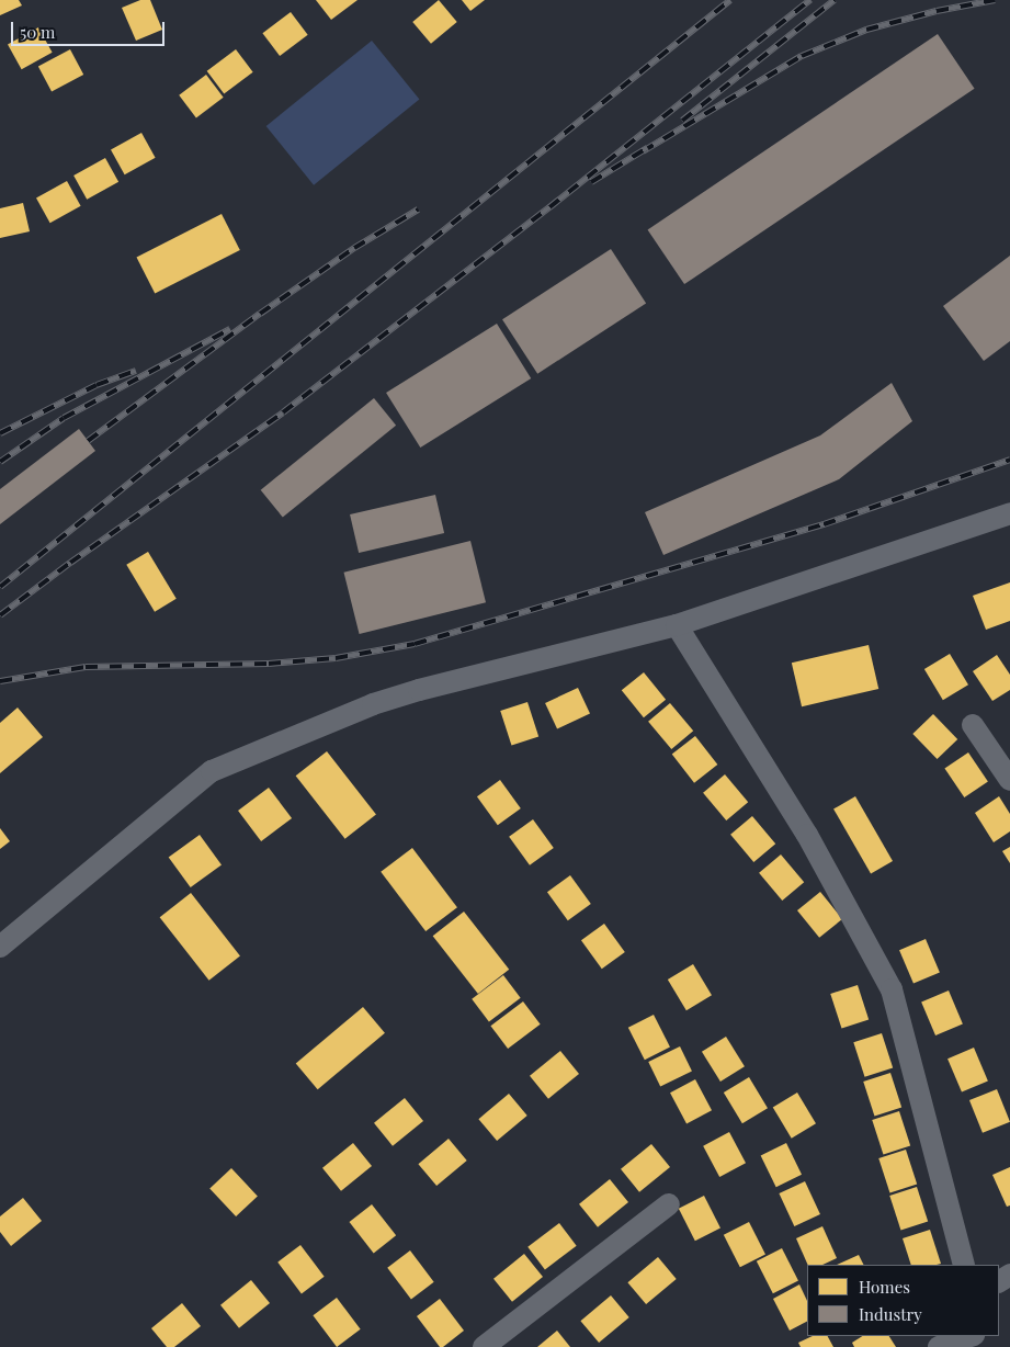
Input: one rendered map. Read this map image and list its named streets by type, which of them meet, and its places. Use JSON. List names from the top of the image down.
{
  "legend": ["Homes", "Industry"],
  "scale_bar": "50 m"
}
